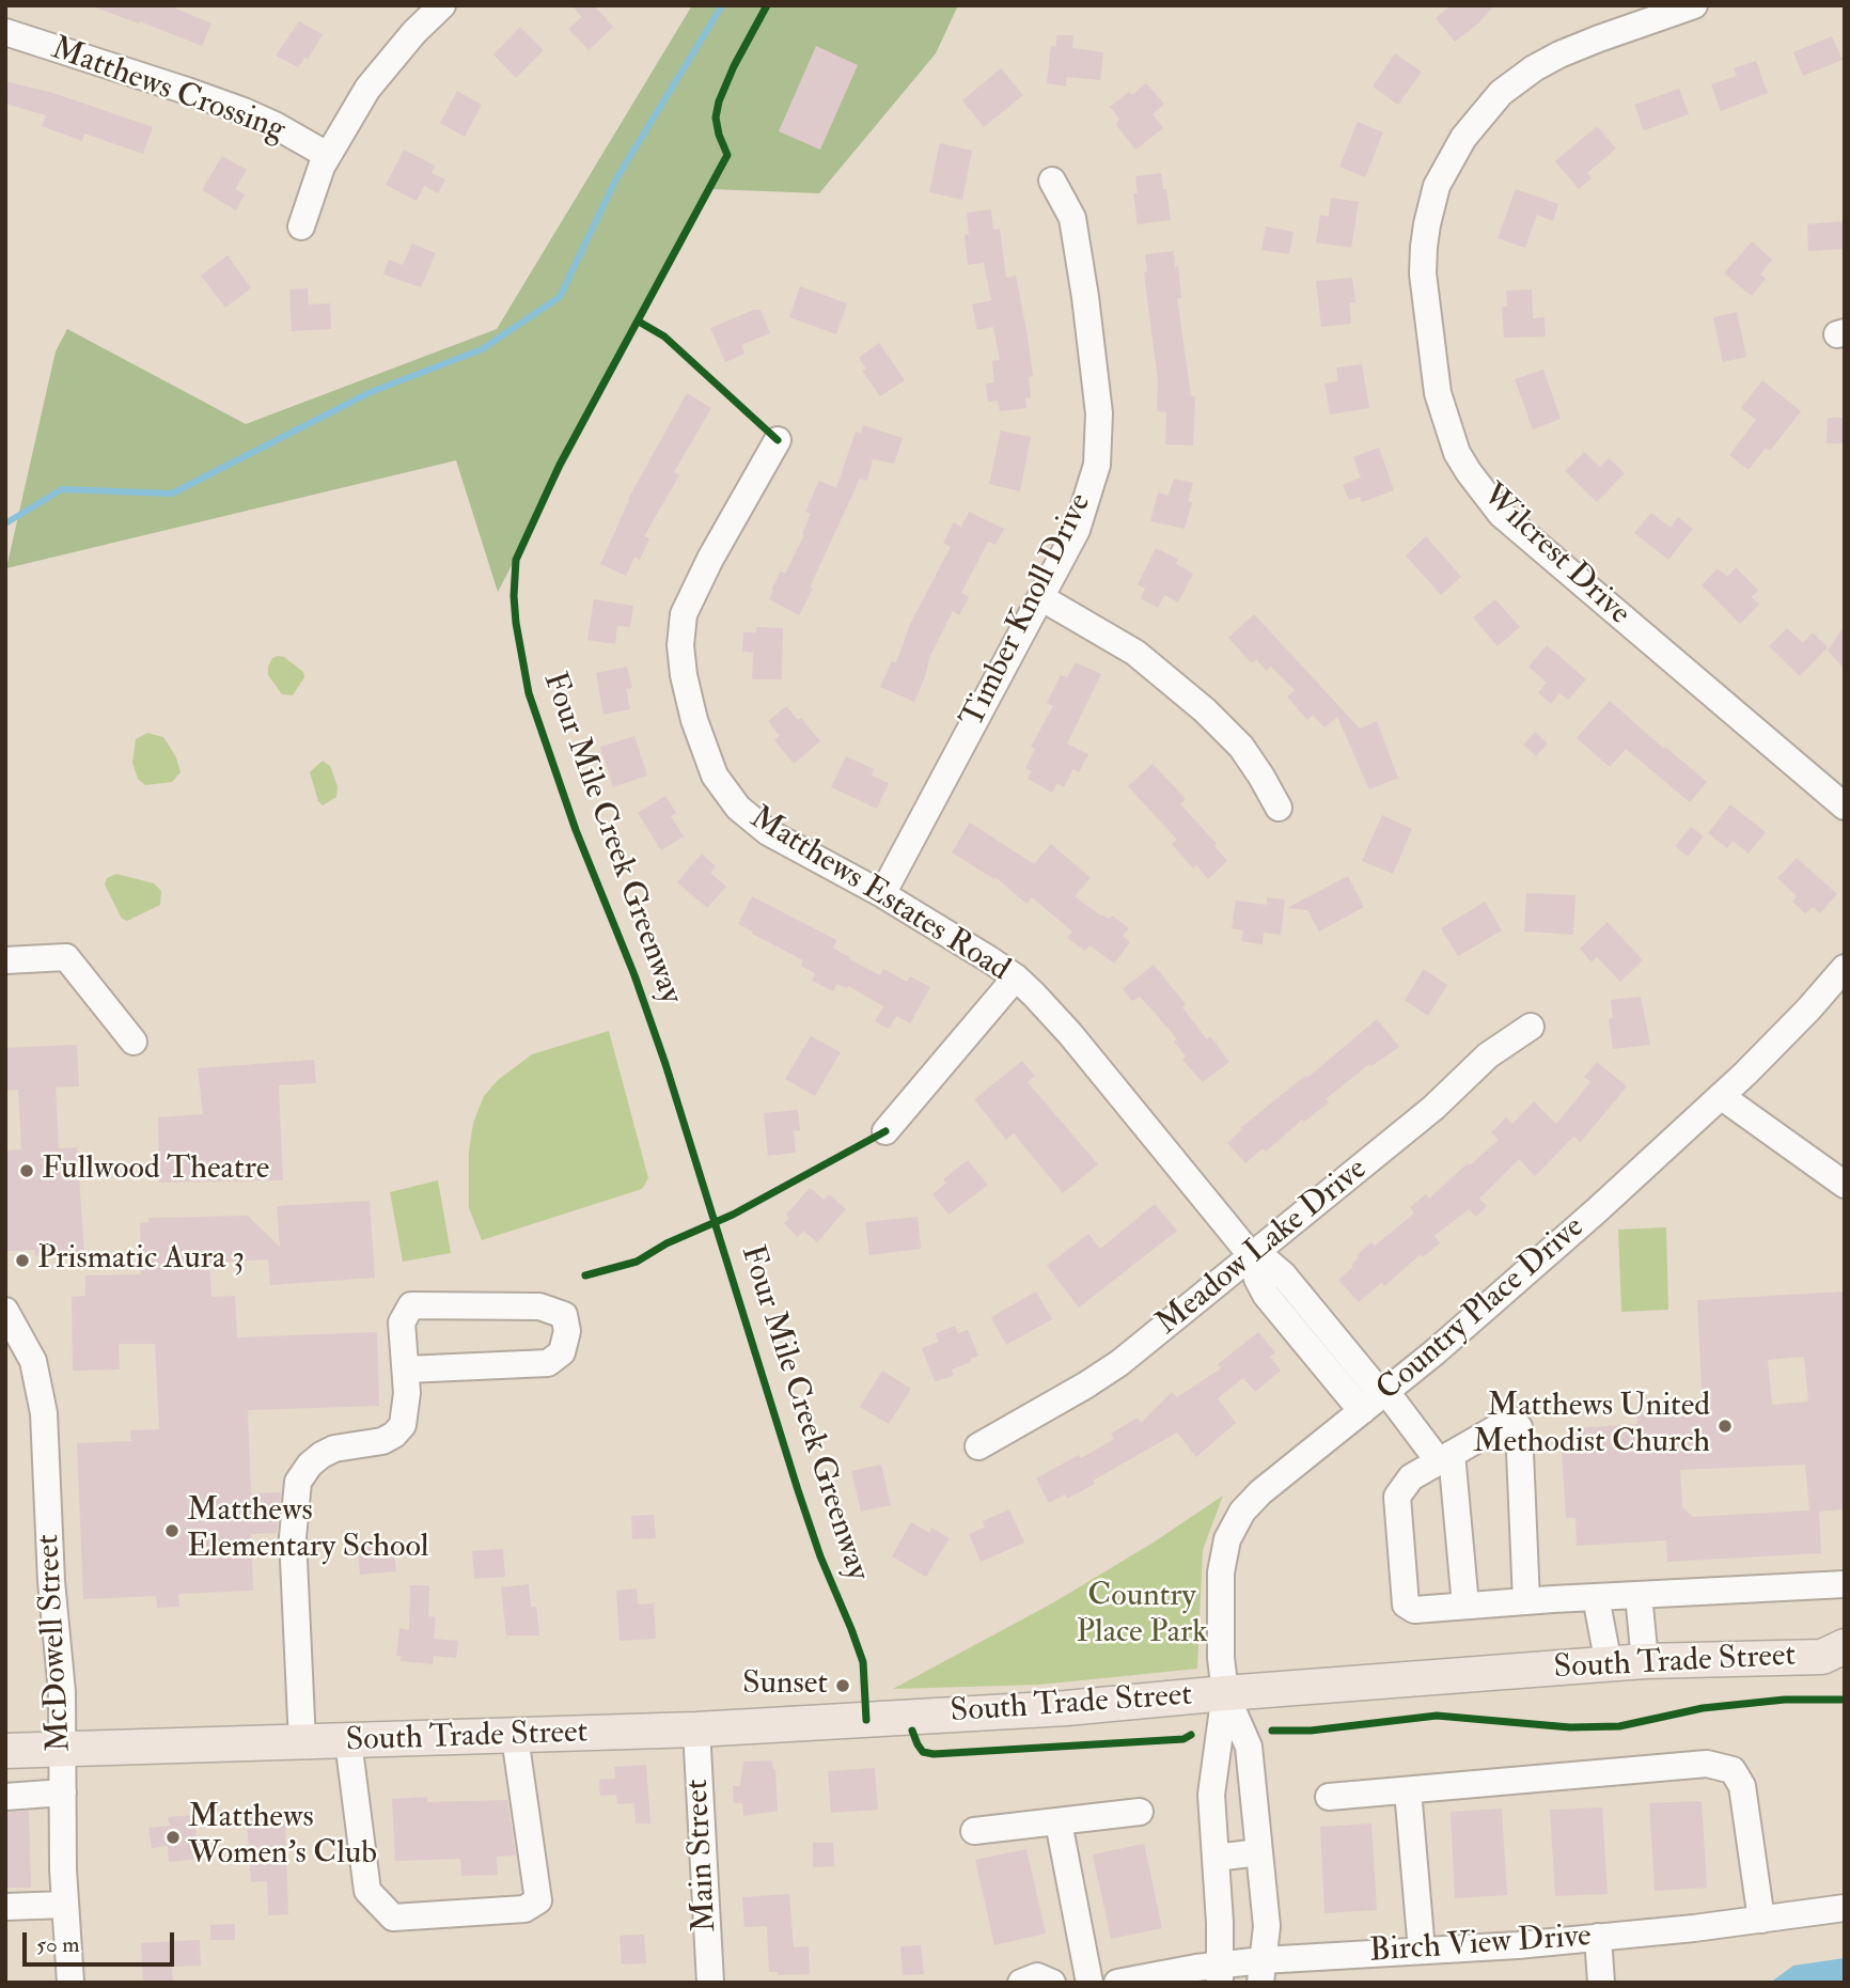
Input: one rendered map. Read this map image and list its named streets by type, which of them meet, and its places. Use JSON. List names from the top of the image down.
{
  "streets": {
    "main road": ["South Trade Street"],
    "street": [
      "Matthews Crossing",
      "Wilcrest Drive",
      "Timber Knoll Drive",
      "Matthews Estates Road",
      "Meadow Lake Drive",
      "Country Place Drive",
      "McDowell Street",
      "Main Street",
      "Birch View Drive"
    ],
    "cycle path": ["Four Mile Creek Greenway"]
  },
  "crossings": [
    ["Timber Knoll Drive", "Matthews Estates Road"],
    ["Matthews Estates Road", "Meadow Lake Drive"],
    ["Matthews Estates Road", "Country Place Drive"],
    ["Country Place Drive", "South Trade Street"],
    ["McDowell Street", "South Trade Street"],
    ["South Trade Street", "Main Street"]
  ],
  "parks": ["Country Place Park"],
  "places": [
    "Fullwood Theatre",
    "Prismatic Aura 3",
    "Matthews United Methodist Church",
    "Matthews Elementary School",
    "Sunset",
    "Matthews Women's Club"
  ],
  "scale_bar": "50 m"
}
